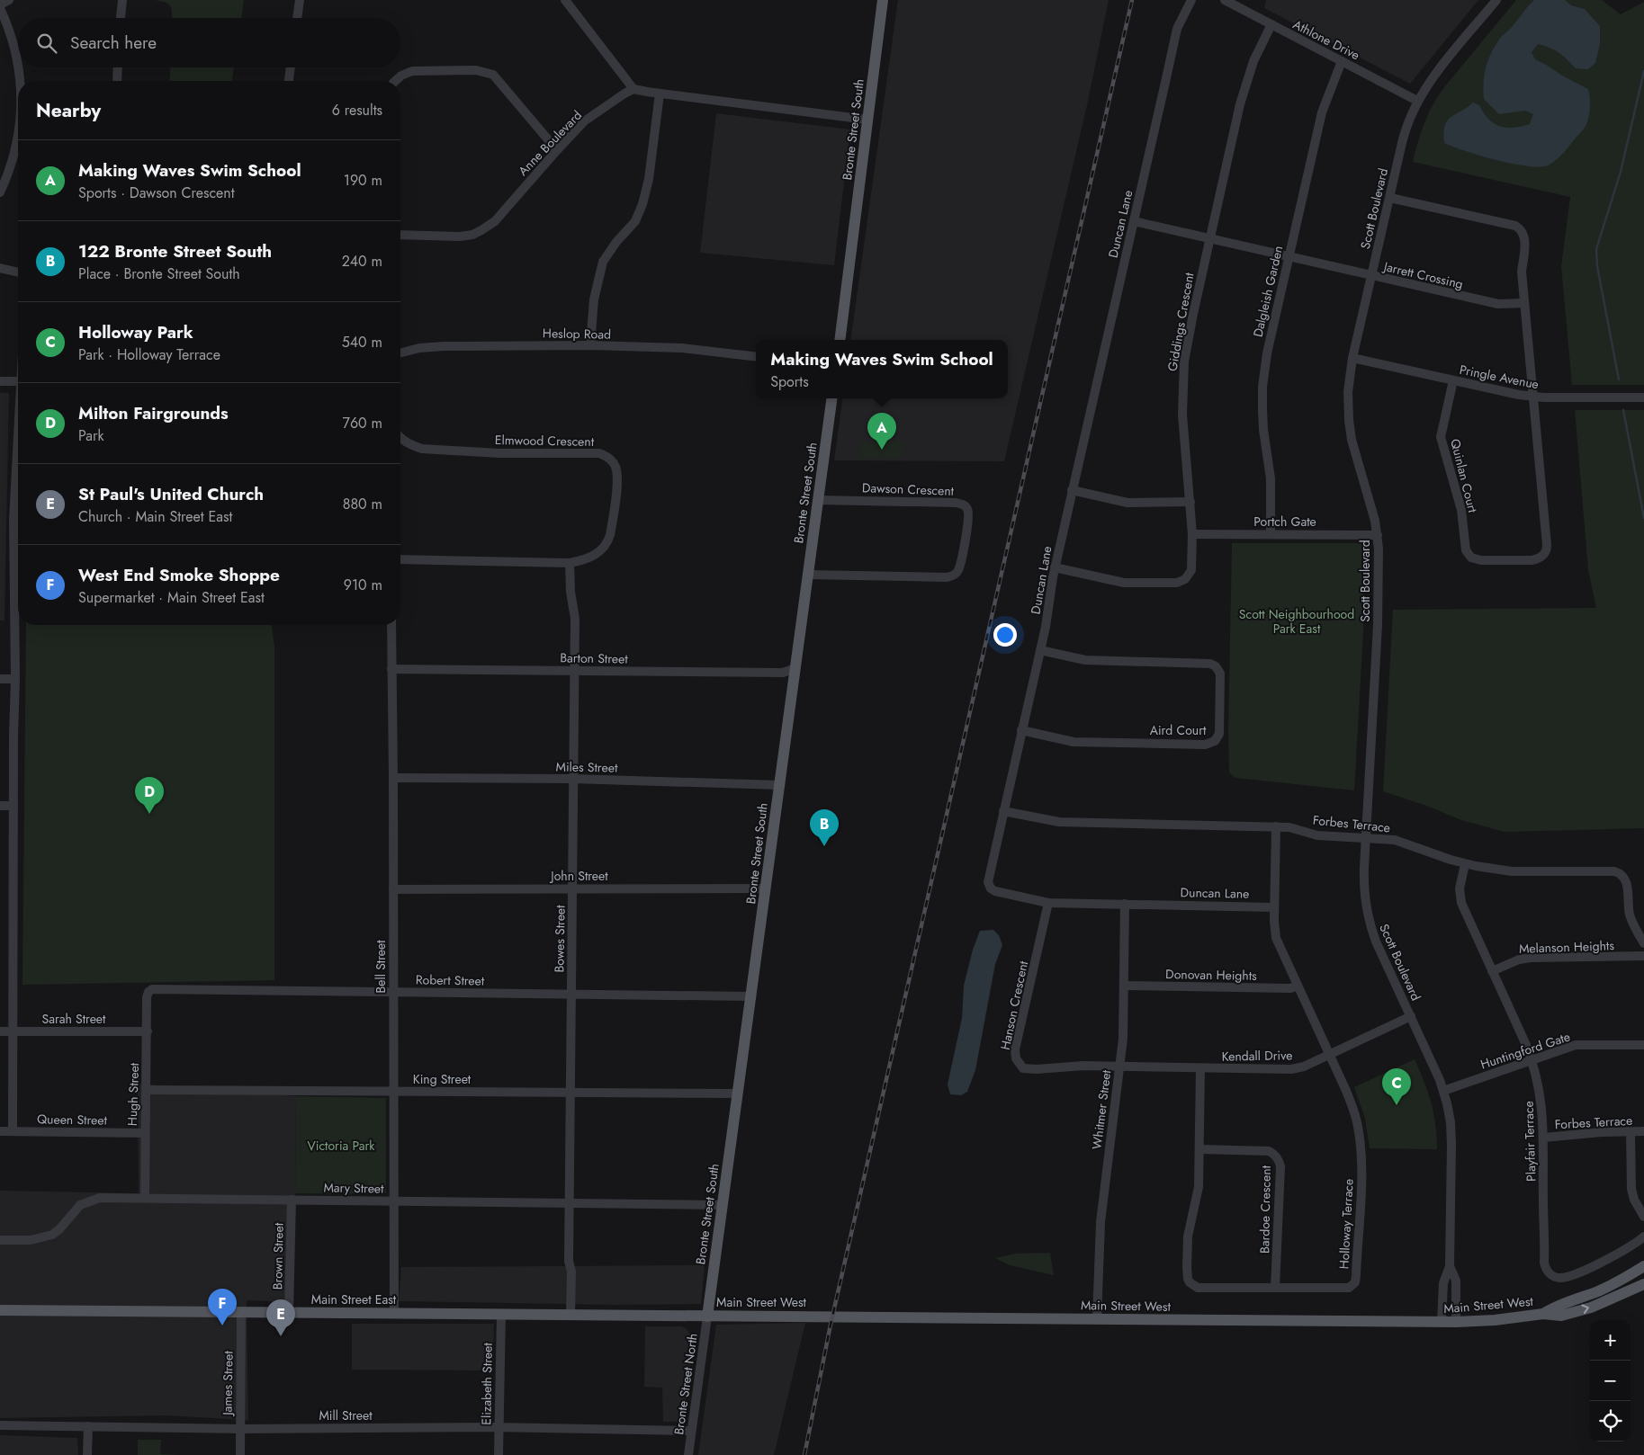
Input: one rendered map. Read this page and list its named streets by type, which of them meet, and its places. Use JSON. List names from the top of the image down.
{
  "streets": {
    "main road": ["Bronte Street South", "Main Street East", "Main Street West"],
    "street": [
      "Athlone Drive",
      "Anne Boulevard",
      "Scott Boulevard",
      "Duncan Lane",
      "Jarrett Crossing",
      "Dalgleish Garden",
      "Giddings Crescent",
      "Heslop Road",
      "Pringle Avenue",
      "Elmwood Crescent",
      "Quinlan Court",
      "Dawson Crescent",
      "Portch Gate",
      "Barton Street",
      "Aird Court",
      "Miles Street",
      "Forbes Terrace",
      "John Street",
      "Bowes Street",
      "Melanson Heights",
      "Bell Street",
      "Donovan Heights",
      "Robert Street",
      "Hanson Crescent",
      "Sarah Street",
      "Huntingford Gate",
      "Kendall Drive",
      "King Street",
      "Hugh Street",
      "Whitmer Street",
      "Queen Street",
      "Playfair Terrace",
      "Mary Street",
      "Bardoe Crescent",
      "Holloway Terrace",
      "Brown Street",
      "James Street",
      "Elizabeth Street",
      "Bronte Street North",
      "Mill Street"
    ]
  },
  "crossings": [
    ["Athlone Drive", "Scott Boulevard"],
    ["Athlone Drive", "Dalgleish Garden"],
    ["Athlone Drive", "Giddings Crescent"],
    ["Bronte Street South", "Dawson Crescent"],
    ["Bronte Street South", "Barton Street"],
    ["Bronte Street South", "Miles Street"],
    ["Bronte Street South", "John Street"],
    ["Bronte Street South", "Robert Street"],
    ["Bronte Street South", "King Street"],
    ["Bronte Street South", "Mary Street"],
    ["Bronte Street South", "Main Street East"],
    ["Bronte Street South", "Main Street West"],
    ["Bronte Street South", "Bronte Street North"],
    ["Scott Boulevard", "Jarrett Crossing"],
    ["Scott Boulevard", "Pringle Avenue"],
    ["Scott Boulevard", "Quinlan Court"],
    ["Scott Boulevard", "Portch Gate"],
    ["Scott Boulevard", "Forbes Terrace"],
    ["Scott Boulevard", "Huntingford Gate"],
    ["Scott Boulevard", "Kendall Drive"],
    ["Scott Boulevard", "Main Street West"],
    ["Duncan Lane", "Jarrett Crossing"],
    ["Duncan Lane", "Giddings Crescent"],
    ["Duncan Lane", "Aird Court"],
    ["Duncan Lane", "Forbes Terrace"],
    ["Duncan Lane", "Hanson Crescent"],
    ["Duncan Lane", "Whitmer Street"],
    ["Duncan Lane", "Holloway Terrace"],
    ["Jarrett Crossing", "Dalgleish Garden"],
    ["Jarrett Crossing", "Giddings Crescent"],
    ["Jarrett Crossing", "Quinlan Court"],
    ["Dalgleish Garden", "Portch Gate"],
    ["Giddings Crescent", "Portch Gate"],
    ["Pringle Avenue", "Quinlan Court"],
    ["Elmwood Crescent", "Bowes Street"],
    ["Barton Street", "Bowes Street"],
    ["Barton Street", "Bell Street"],
    ["Miles Street", "Bowes Street"],
    ["Miles Street", "Bell Street"],
    ["Forbes Terrace", "Playfair Terrace"],
    ["Forbes Terrace", "Holloway Terrace"],
    ["John Street", "Bowes Street"],
    ["John Street", "Bell Street"],
    ["Bowes Street", "Robert Street"],
    ["Bowes Street", "King Street"],
    ["Bowes Street", "Mary Street"],
    ["Bowes Street", "Main Street East"],
    ["Melanson Heights", "Playfair Terrace"],
    ["Bell Street", "Robert Street"],
    ["Bell Street", "King Street"],
    ["Bell Street", "Mary Street"],
    ["Bell Street", "Main Street East"],
    ["Donovan Heights", "Whitmer Street"],
    ["Donovan Heights", "Holloway Terrace"],
    ["Robert Street", "Hugh Street"],
    ["Hanson Crescent", "Kendall Drive"],
    ["Hanson Crescent", "Whitmer Street"],
    ["Sarah Street", "Hugh Street"],
    ["Huntingford Gate", "Playfair Terrace"],
    ["Kendall Drive", "Whitmer Street"],
    ["Kendall Drive", "Holloway Terrace"],
    ["King Street", "Hugh Street"],
    ["Hugh Street", "Queen Street"],
    ["Hugh Street", "Mary Street"],
    ["Whitmer Street", "Main Street West"],
    ["Mary Street", "Brown Street"],
    ["Bardoe Crescent", "Holloway Terrace"],
    ["Brown Street", "Main Street East"],
    ["Main Street East", "Main Street West"],
    ["Main Street East", "James Street"],
    ["Main Street East", "Elizabeth Street"],
    ["Main Street East", "Bronte Street North"],
    ["Main Street West", "Bronte Street North"],
    ["James Street", "Mill Street"],
    ["Elizabeth Street", "Mill Street"],
    ["Bronte Street North", "Mill Street"]
  ],
  "parks": ["Scott Neighbourhood Park East", "Victoria Park"],
  "page": {
    "search": "Search here",
    "heading": ["Nearby", "6 results"],
    "list": [
      {
        "mark": "A",
        "name": "Making Waves Swim School",
        "note": "Sports · Dawson Crescent",
        "value": "190 m"
      },
      {
        "mark": "B",
        "name": "122 Bronte Street South",
        "note": "Place · Bronte Street South",
        "value": "240 m"
      },
      {
        "mark": "C",
        "name": "Holloway Park",
        "note": "Park · Holloway Terrace",
        "value": "540 m"
      },
      {
        "mark": "D",
        "name": "Milton Fairgrounds",
        "note": "Park",
        "value": "760 m"
      },
      {
        "mark": "E",
        "name": "St Paul's United Church",
        "note": "Church · Main Street East",
        "value": "880 m"
      },
      {
        "mark": "F",
        "name": "West End Smoke Shoppe",
        "note": "Supermarket · Main Street East",
        "value": "910 m"
      }
    ],
    "popup": ["Making Waves Swim School", "Sports"],
    "pins": [
      "A",
      "D",
      "B",
      "C",
      "F",
      "E"
    ],
    "map_buttons": ["+", "−"]
  }
}
